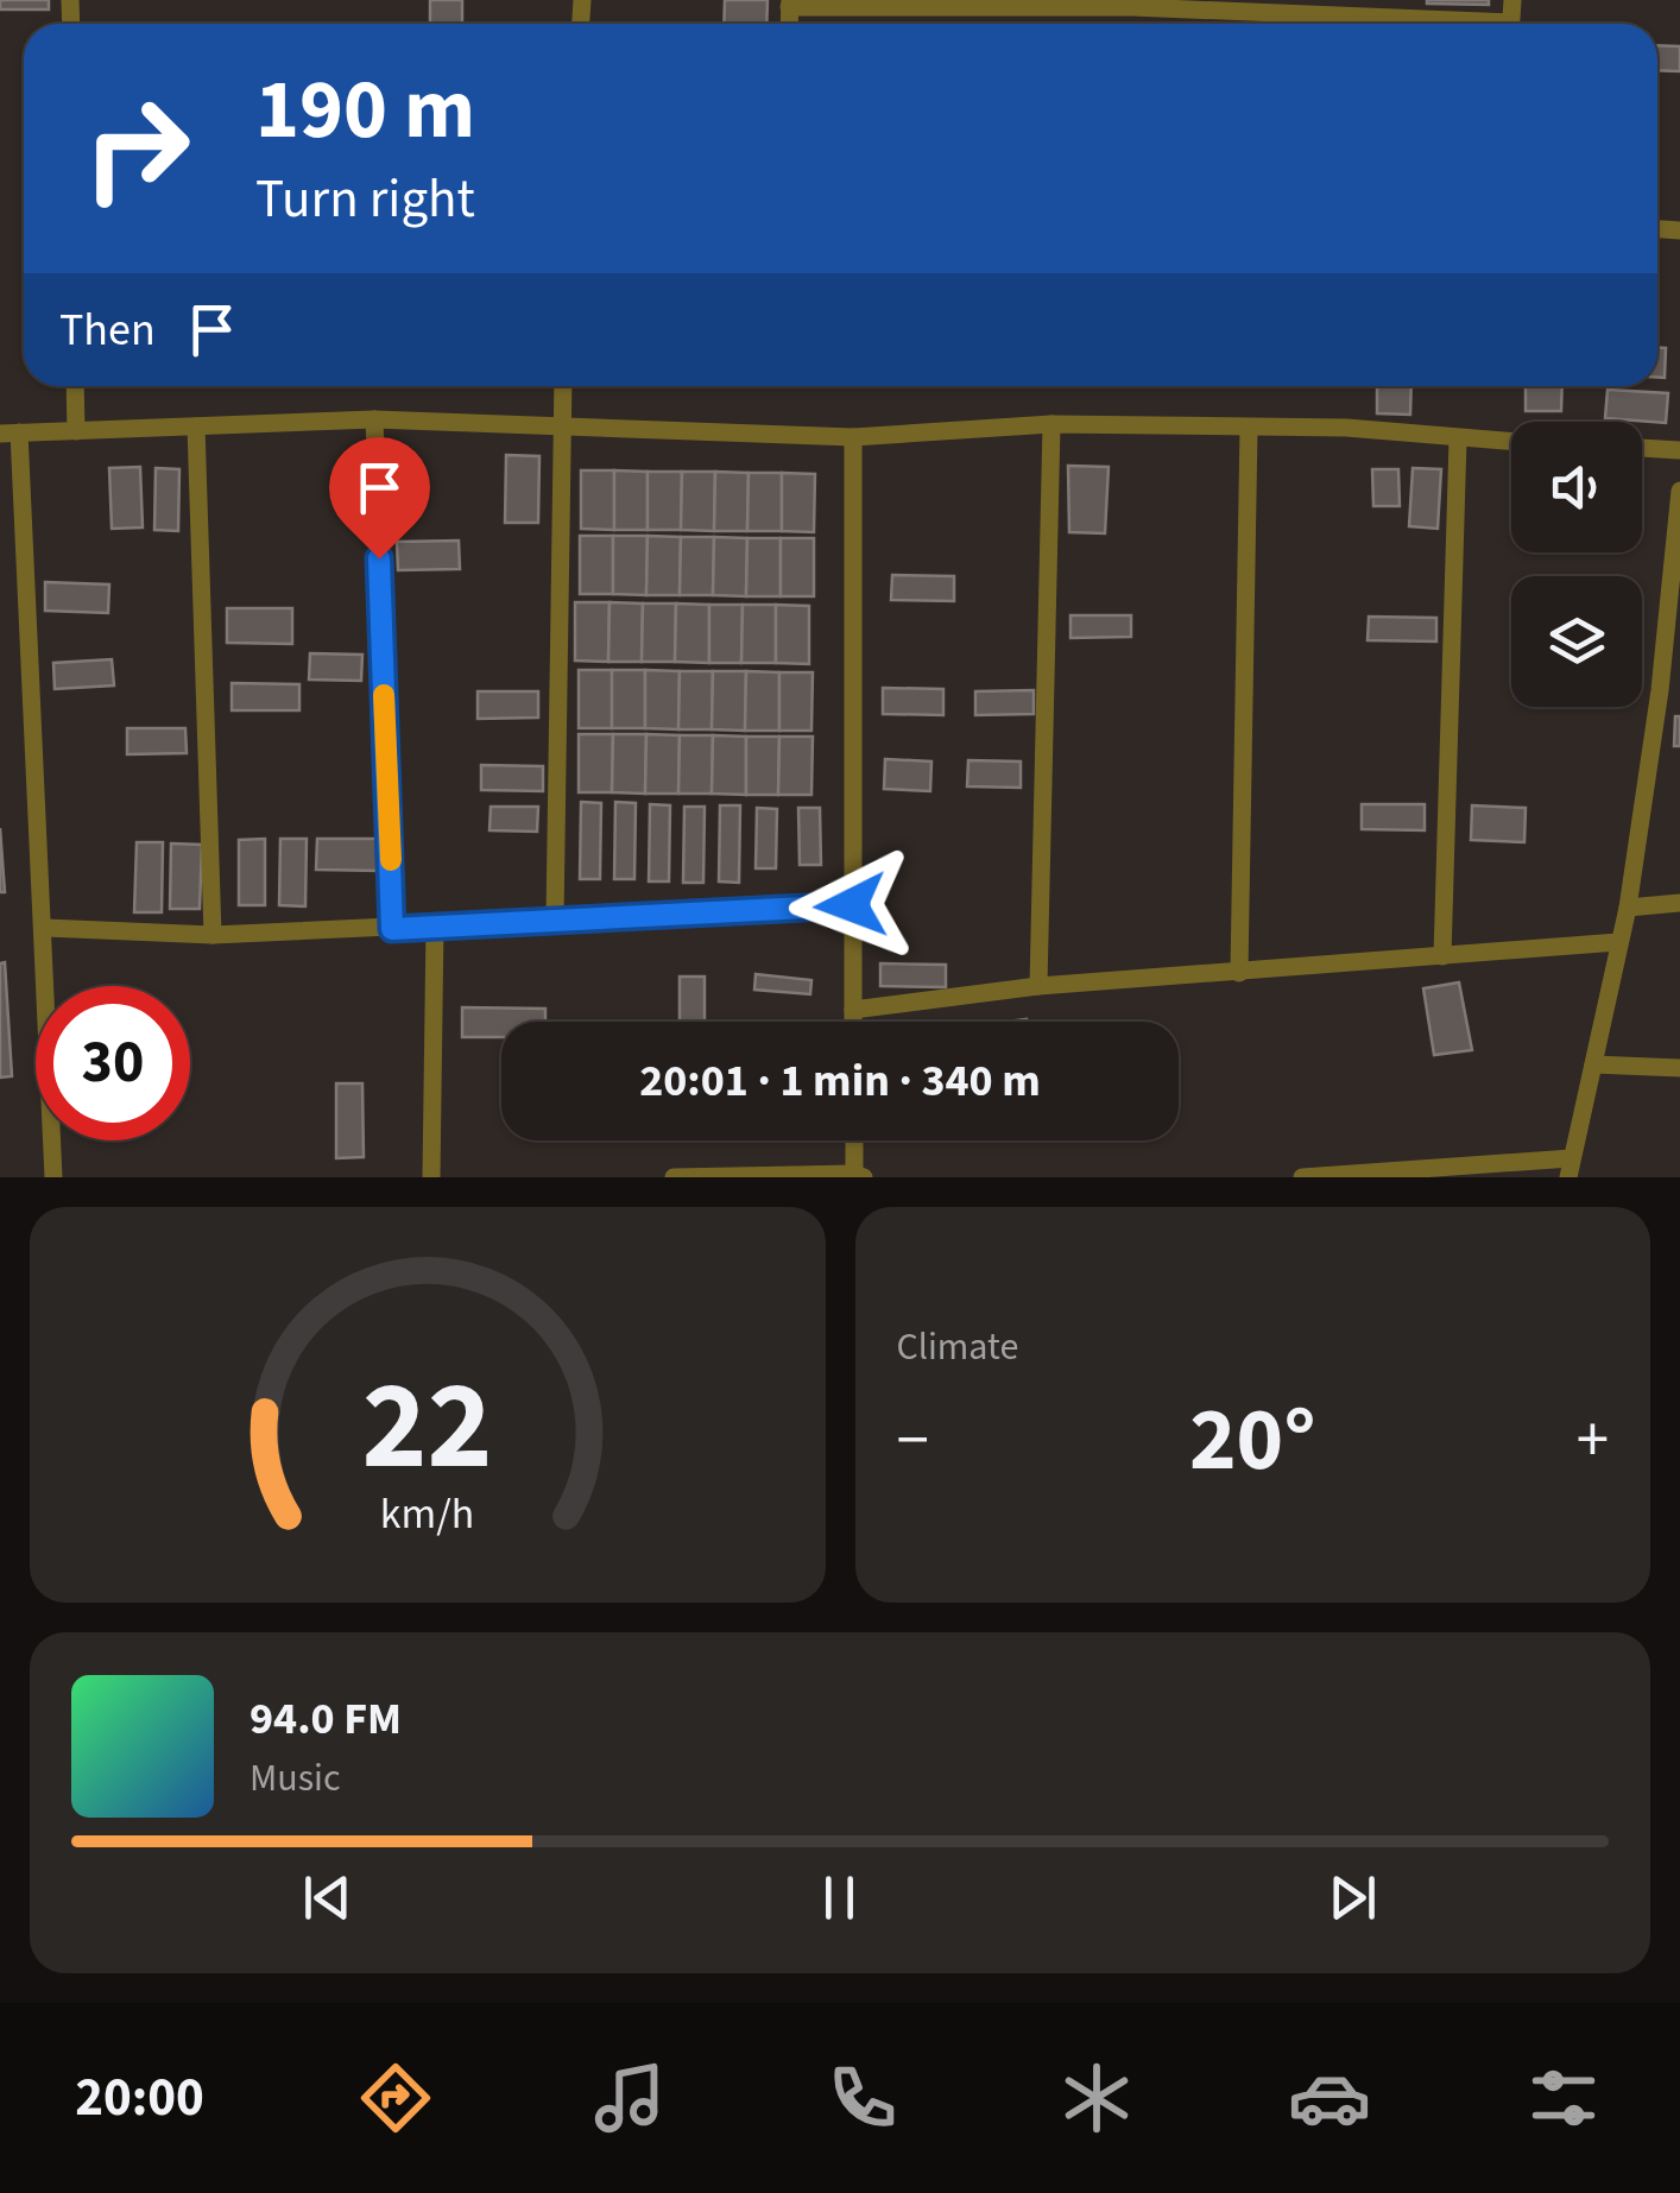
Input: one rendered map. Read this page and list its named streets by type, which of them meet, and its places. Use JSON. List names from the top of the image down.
{
  "page": {
    "turn": ["190 m", "Turn right"],
    "then": "Then",
    "limit": "30",
    "trip": "20:01 · 1 min · 340 m",
    "tile": "Climate",
    "heat": ["−", "20°", "+"],
    "song": ["94.0 FM", "Music"],
    "tabs": "20:00",
    "gauge": ["22", "km/h"]
  }
}
